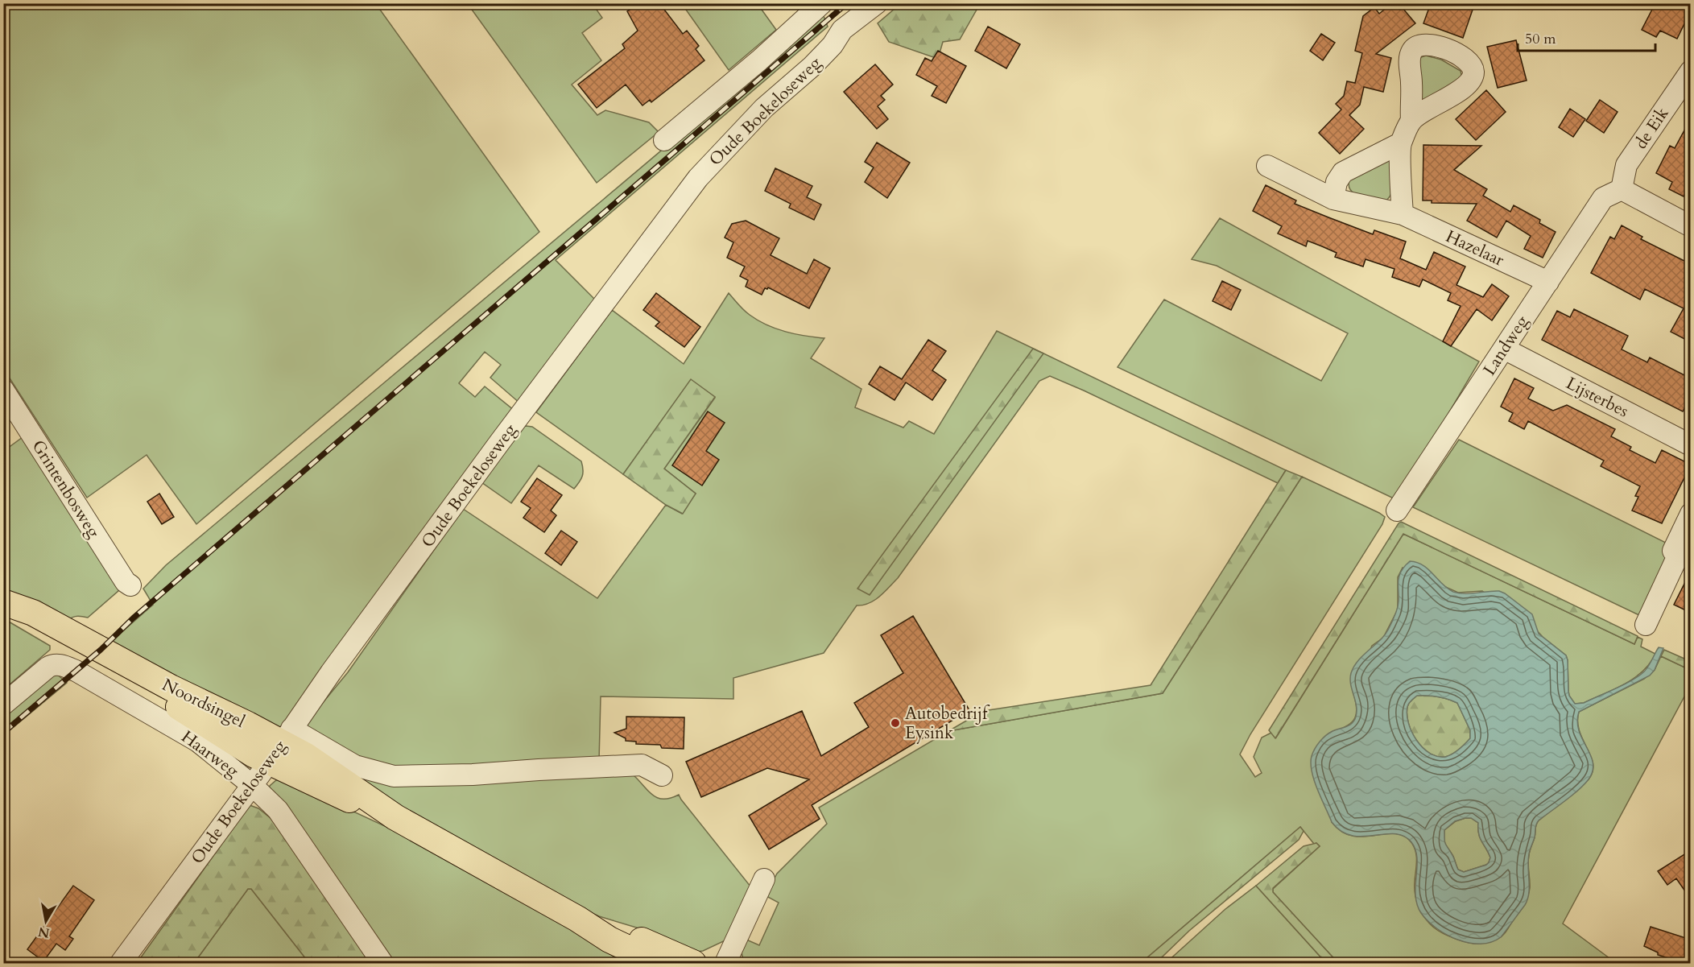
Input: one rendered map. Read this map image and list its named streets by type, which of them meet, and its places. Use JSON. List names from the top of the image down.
{
  "streets": {
    "main road": ["Noordsingel"],
    "street": [
      "Oude Boekeloseweg",
      "de Eik",
      "Hazelaar",
      "Landweg",
      "Lijsterbes",
      "Grintenbosweg",
      "Haarweg"
    ]
  },
  "crossings": [
    ["Oude Boekeloseweg", "Noordsingel"],
    ["Oude Boekeloseweg", "Haarweg"],
    ["de Eik", "Landweg"],
    ["Hazelaar", "Landweg"],
    ["Landweg", "Lijsterbes"]
  ],
  "places": ["Autobedrijf Eysink"],
  "scale_bar": "50 m",
  "north": "bottom"
}
